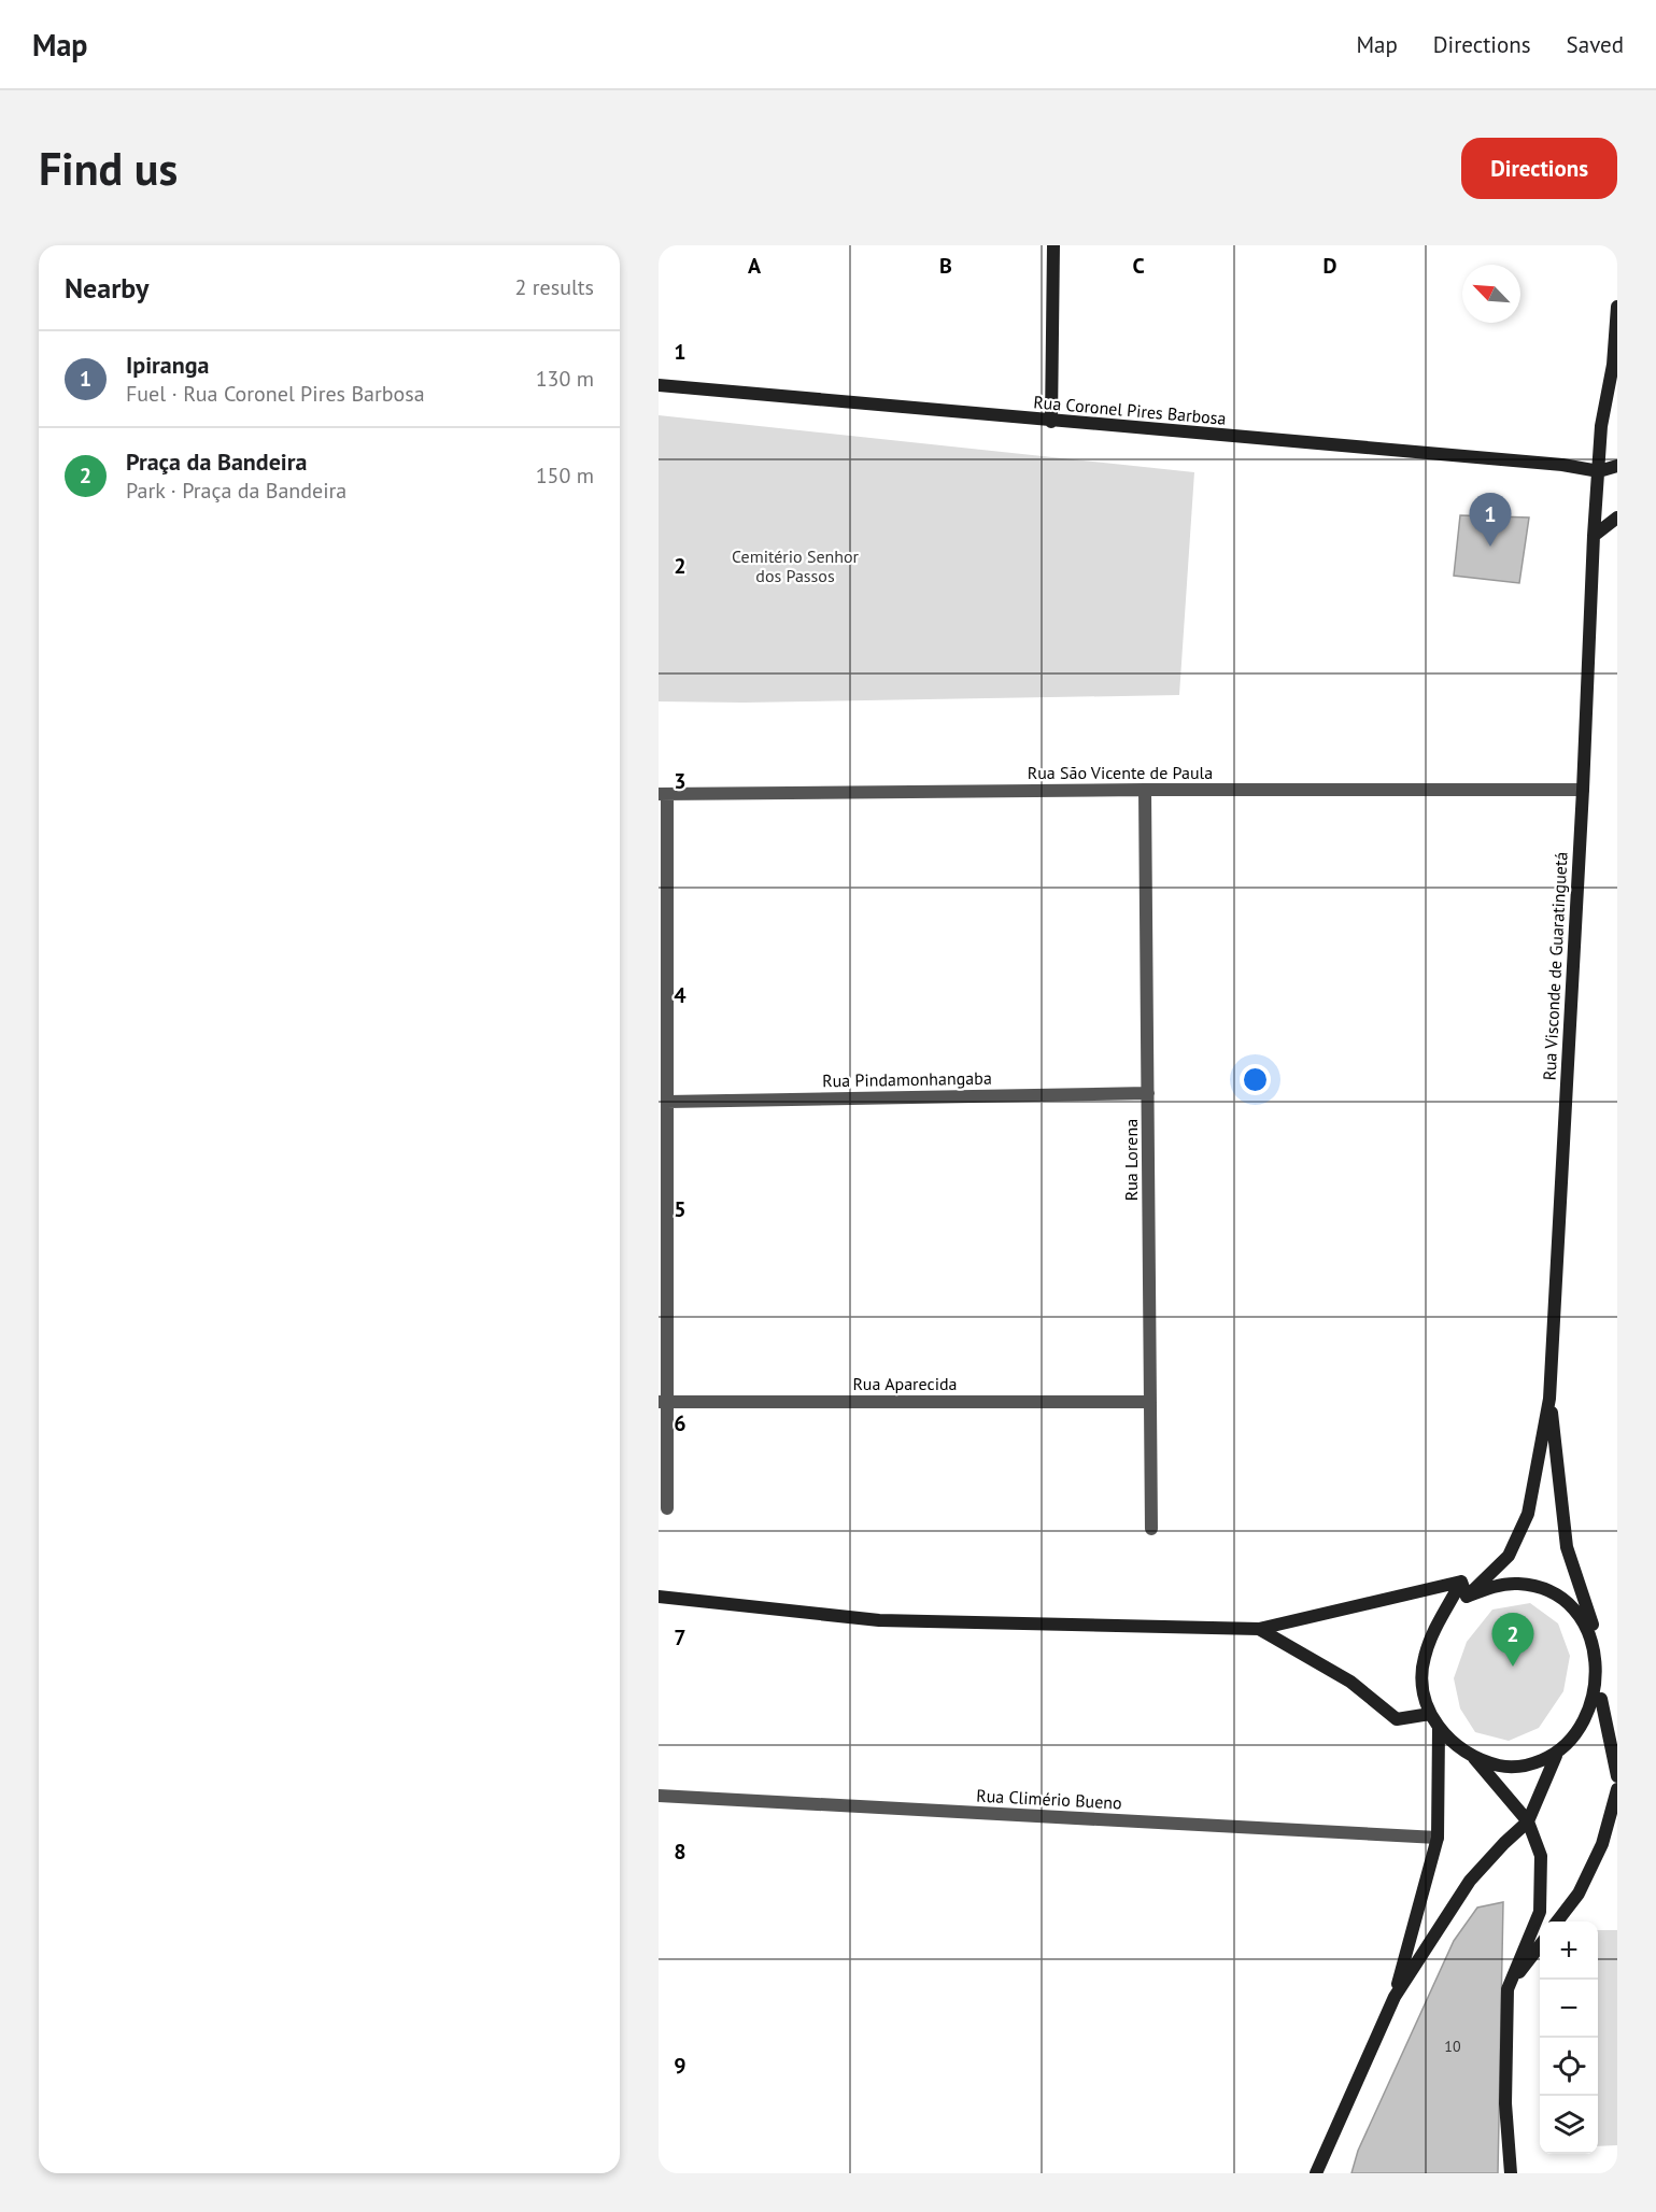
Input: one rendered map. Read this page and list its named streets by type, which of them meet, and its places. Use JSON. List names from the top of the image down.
{
  "streets": {
    "main road": ["Rua Coronel Pires Barbosa", "Rua Visconde de Guaratinguetá"],
    "street": [
      "Rua São Vicente de Paula",
      "Rua Pindamonhangaba",
      "Rua Lorena",
      "Rua Aparecida",
      "Rua Climério Bueno"
    ]
  },
  "crossings": [
    ["Rua Coronel Pires Barbosa", "Rua Visconde de Guaratinguetá"],
    ["Rua São Vicente de Paula", "Rua Visconde de Guaratinguetá"],
    ["Rua São Vicente de Paula", "Rua Lorena"],
    ["Rua Pindamonhangaba", "Rua Lorena"],
    ["Rua Lorena", "Rua Aparecida"]
  ],
  "parks": ["Cemitério Senhor dos Passos"],
  "house_numbers": ["10"],
  "north": "top left",
  "page": {
    "header": "Map",
    "nav": ["Map", "Directions", "Saved"],
    "buttons": "Directions",
    "title": "Find us",
    "heading": ["Nearby", "2 results"],
    "list": [
      {
        "mark": "1",
        "name": "Ipiranga",
        "note": "Fuel · Rua Coronel Pires Barbosa",
        "value": "130 m"
      },
      {
        "mark": "2",
        "name": "Praça da Bandeira",
        "note": "Park · Praça da Bandeira",
        "value": "150 m"
      }
    ],
    "pins": ["1", "2"],
    "map_buttons": ["+", "−"]
  },
  "grid": {
    "columns": [
      "A",
      "B",
      "C",
      "D"
    ],
    "rows": [
      "1",
      "2",
      "3",
      "4",
      "5",
      "6",
      "7",
      "8",
      "9"
    ]
  }
}
